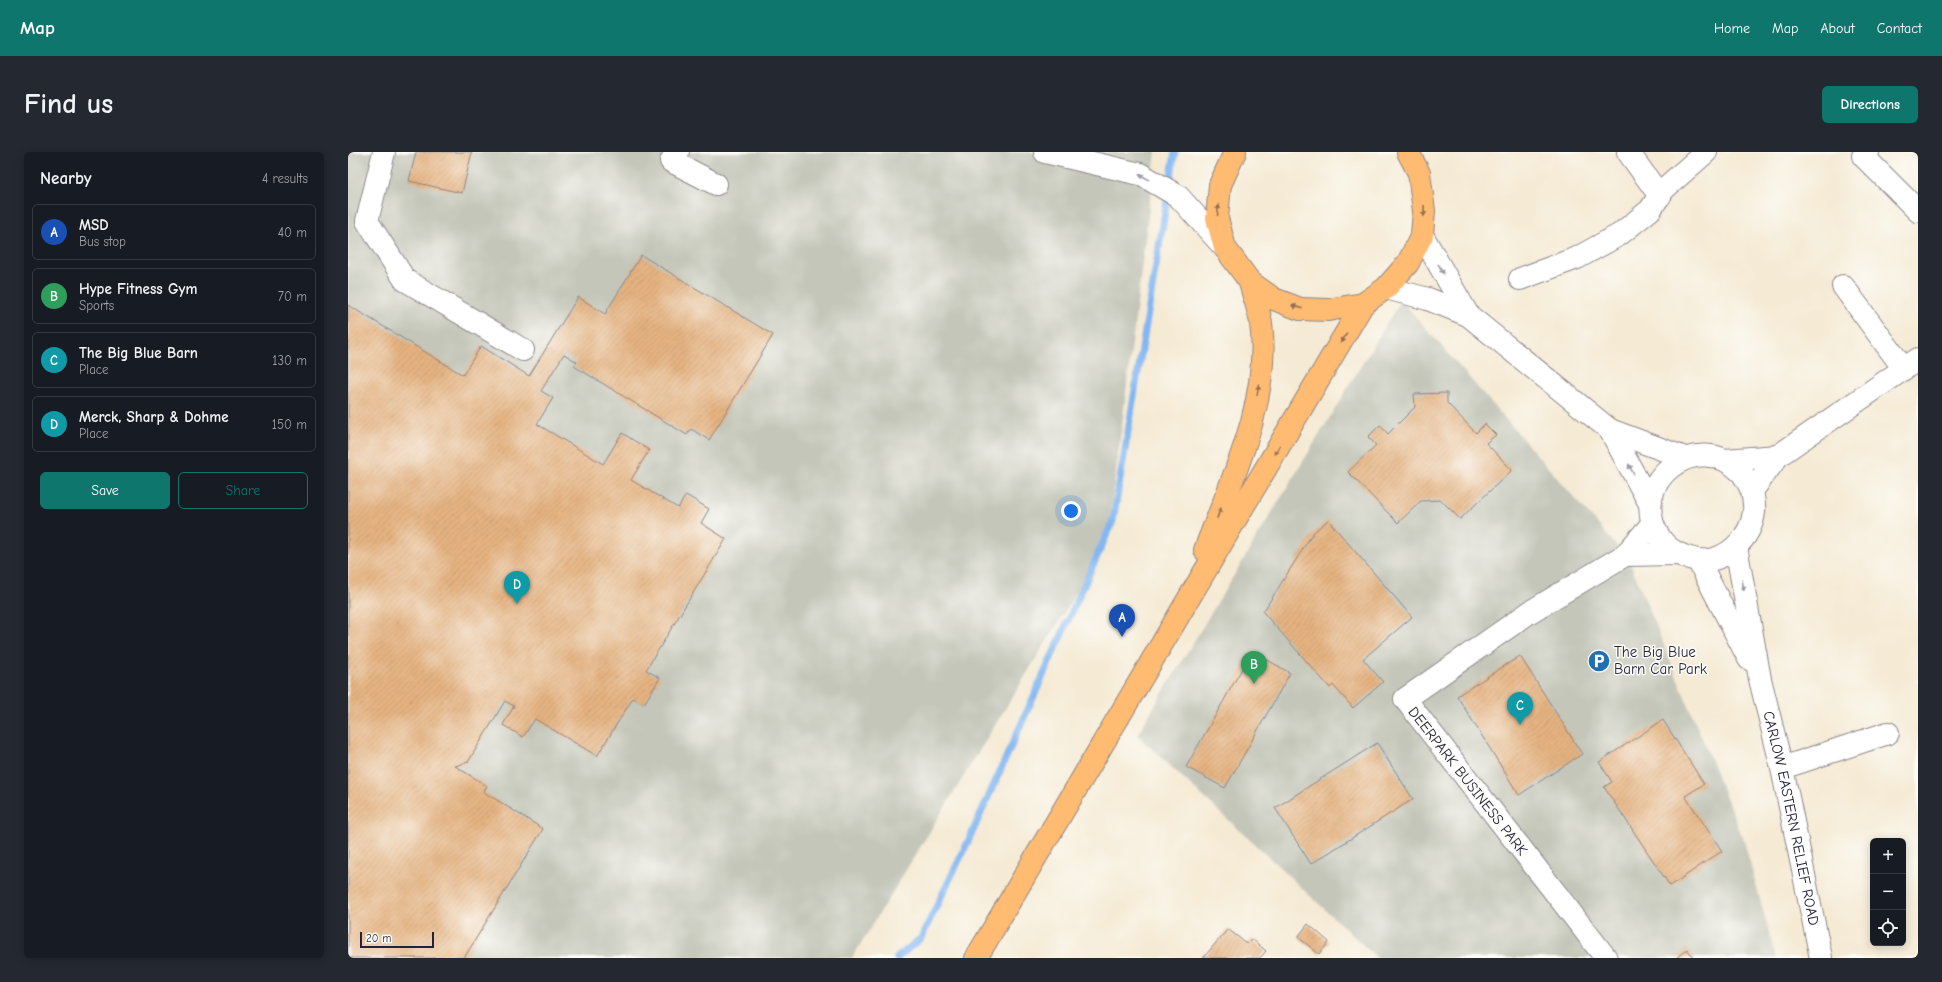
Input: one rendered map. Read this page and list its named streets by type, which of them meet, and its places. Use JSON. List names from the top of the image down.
{
  "streets": {
    "street": ["DEERPARK BUSINESS PARK", "CARLOW EASTERN RELIEF ROAD"]
  },
  "places": {
    "parking": ["The Big Blue Barn Car Park"]
  },
  "scale_bar": "20 m",
  "page": {
    "header": "Map",
    "nav": [
      "Home",
      "Map",
      "About",
      "Contact"
    ],
    "buttons": [
      "Directions",
      ["Save", "Share"]
    ],
    "title": "Find us",
    "heading": ["Nearby", "4 results"],
    "list": [
      {
        "mark": "A",
        "name": "MSD",
        "note": "Bus stop",
        "value": "40 m"
      },
      {
        "mark": "B",
        "name": "Hype Fitness Gym",
        "note": "Sports",
        "value": "70 m"
      },
      {
        "mark": "C",
        "name": "The Big Blue Barn",
        "note": "Place",
        "value": "130 m"
      },
      {
        "mark": "D",
        "name": "Merck, Sharp & Dohme",
        "note": "Place",
        "value": "150 m"
      }
    ],
    "pins": [
      "D",
      "A",
      "B",
      "C"
    ],
    "map_buttons": ["+", "−"],
    "scale": "20 m"
  }
}
